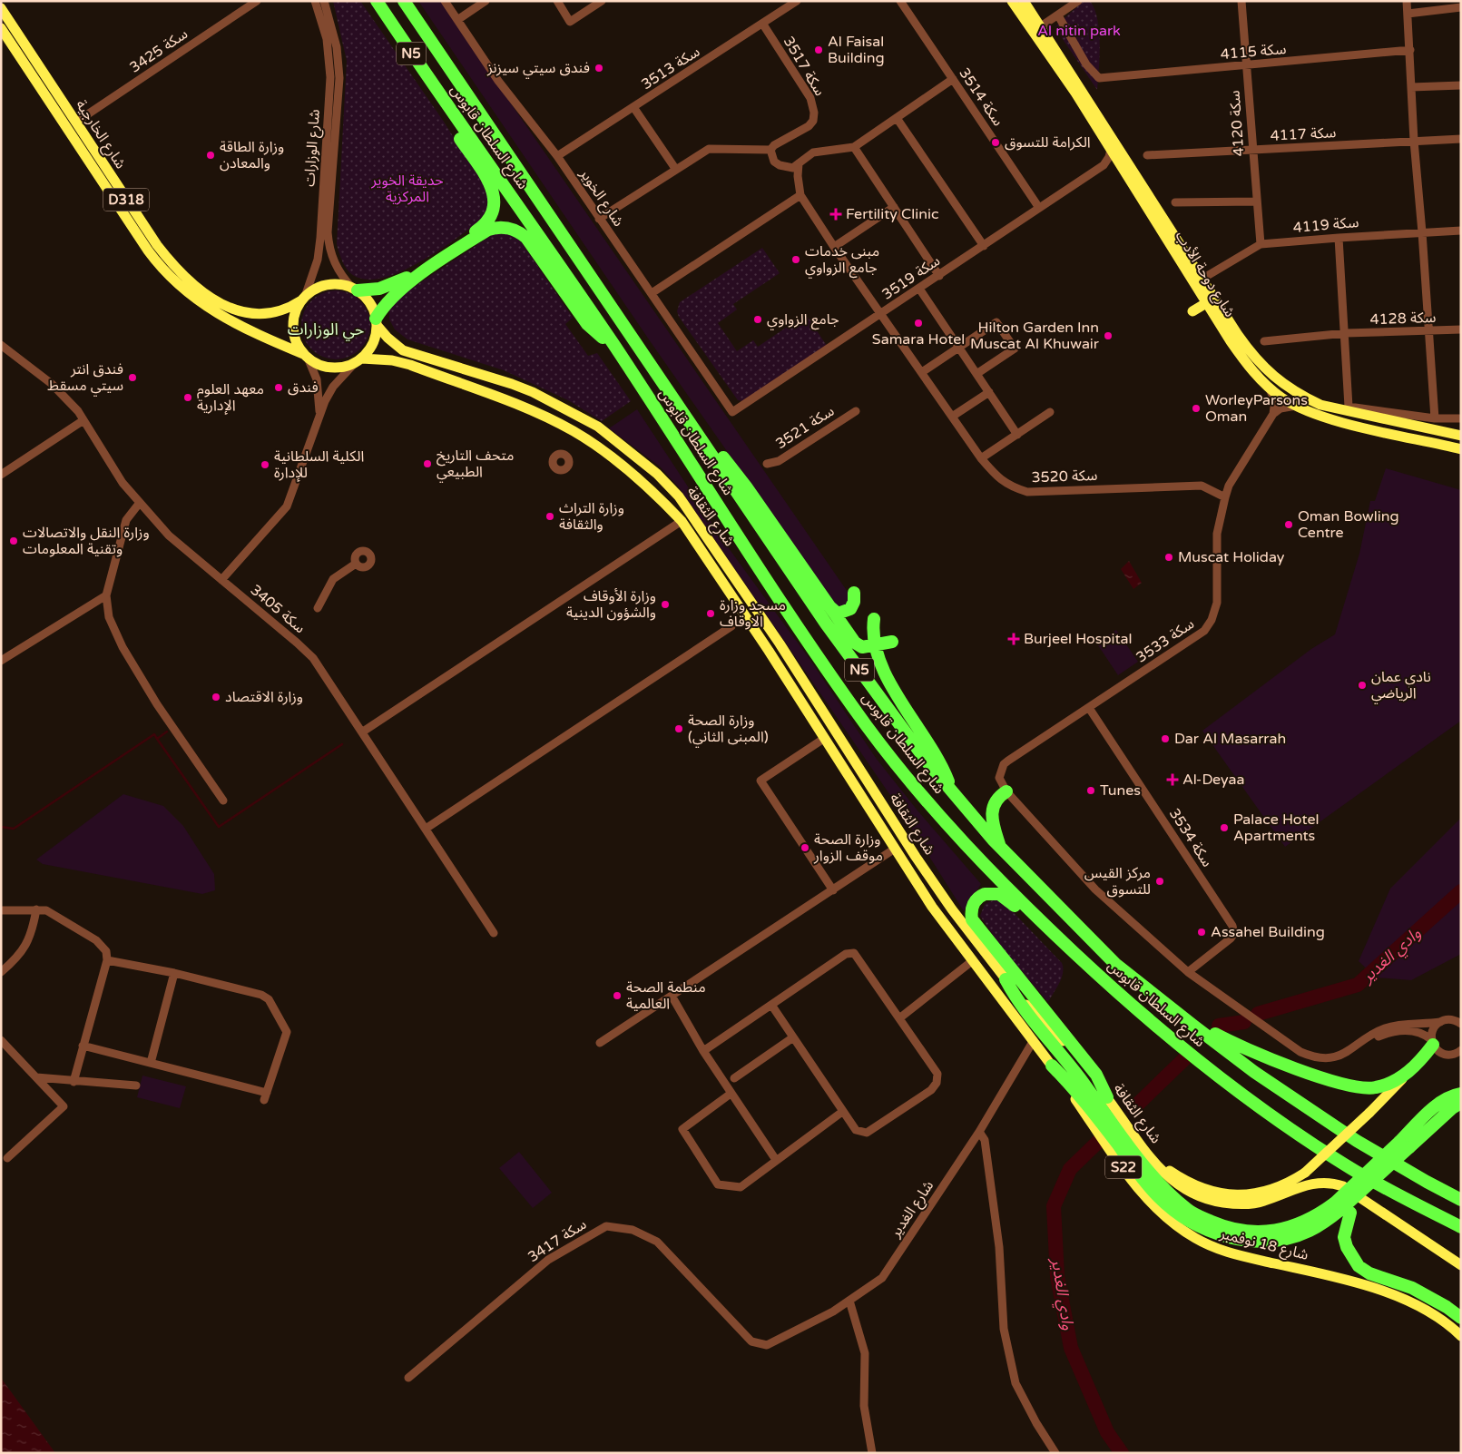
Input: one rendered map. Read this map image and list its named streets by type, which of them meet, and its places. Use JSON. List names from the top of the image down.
{
  "streets": {
    "highway": ["N5", "شارع السلطان قابوس"],
    "main road": [
      "شارع الخارجية",
      "D318",
      "شارع دوحة الأدب",
      "شارع الثقافة",
      "S22",
      "شارع 18 نوفمبر"
    ],
    "street": [
      "سكة 3425",
      "سكة 4115",
      "سكة 3517",
      "سكة 3513",
      "سكة 3514",
      "سكة 4120",
      "سكة 4117",
      "شارع الوزارات",
      "شارع الخوير",
      "سكة 4119",
      "سكة 3519",
      "سكة 4128",
      "سكة 3521",
      "سكة 3520",
      "سكة 3405",
      "سكة 3533",
      "سكة 3534",
      "شارع الغدير",
      "سكة 3417"
    ]
  },
  "crossings": [
    ["سكة 3425", "شارع الخارجية"],
    ["سكة 4115", "سكة 4120"],
    ["سكة 3517", "سكة 3513"],
    ["سكة 3513", "شارع الخوير"],
    ["سكة 3514", "سكة 3519"],
    ["سكة 4120", "سكة 4117"],
    ["سكة 4120", "سكة 4119"],
    ["شارع الخارجية", "شارع الوزارات"],
    ["شارع الخارجية", "D318"],
    ["شارع الخارجية", "شارع الثقافة"],
    ["شارع الوزارات", "D318"],
    ["شارع الوزارات", "شارع الثقافة"],
    ["شارع الخوير", "سكة 3519"],
    ["D318", "شارع الثقافة"],
    ["سكة 4119", "شارع دوحة الأدب"],
    ["سكة 3519", "سكة 3520"],
    ["سكة 3520", "سكة 3533"],
    ["شارع الثقافة", "شارع الغدير"],
    ["شارع الثقافة", "شارع 18 نوفمبر"],
    ["سكة 3533", "سكة 3534"],
    ["شارع الغدير", "سكة 3417"],
    ["شارع الغدير", "شارع 18 نوفمبر"]
  ],
  "districts": ["حي الوزارات"],
  "water": ["وادي الغدير"],
  "parks": ["Al nitin park", "حديقة الخوير المركزية"],
  "places": {
    "other": [
      "Al Faisal Building",
      "فندق سيتي سيزنز",
      "الكرامة للتسوق",
      "وزارة الطاقة والمعادن",
      "مبنى خدمات جامع الزواوي",
      "جامع الزواوي",
      "Samara Hotel",
      "Hilton Garden Inn Muscat Al Khuwair",
      "فندق انتر سيتي مسقط",
      "فندق",
      "معهد العلوم الإدارية",
      "WorleyParsons Oman",
      "متحف التاريخ الطبيعي",
      "الكلية السلطانية للإدارة",
      "وزارة التراث والثقافة",
      "Oman Bowling Centre",
      "وزارة النقل والاتصالات وتقنية المعلومات",
      "Muscat Holiday",
      "وزارة الأوقاف والشؤون الدينية",
      "مسجد وزارة الاوقاف",
      "نادي عمان الرياضي",
      "وزارة الاقتصاد",
      "وزارة الصحة (المبنى الثاني)",
      "Dar Al Masarrah",
      "Tunes",
      "Palace Hotel Apartments",
      "وزارة الصحة موقف الزوار",
      "مركز القيس للتسوق",
      "Assahel Building",
      "منطمة الصحة العالمية"
    ],
    "health": ["Fertility Clinic", "Burjeel Hospital", "Al-Deyaa"]
  }
}
